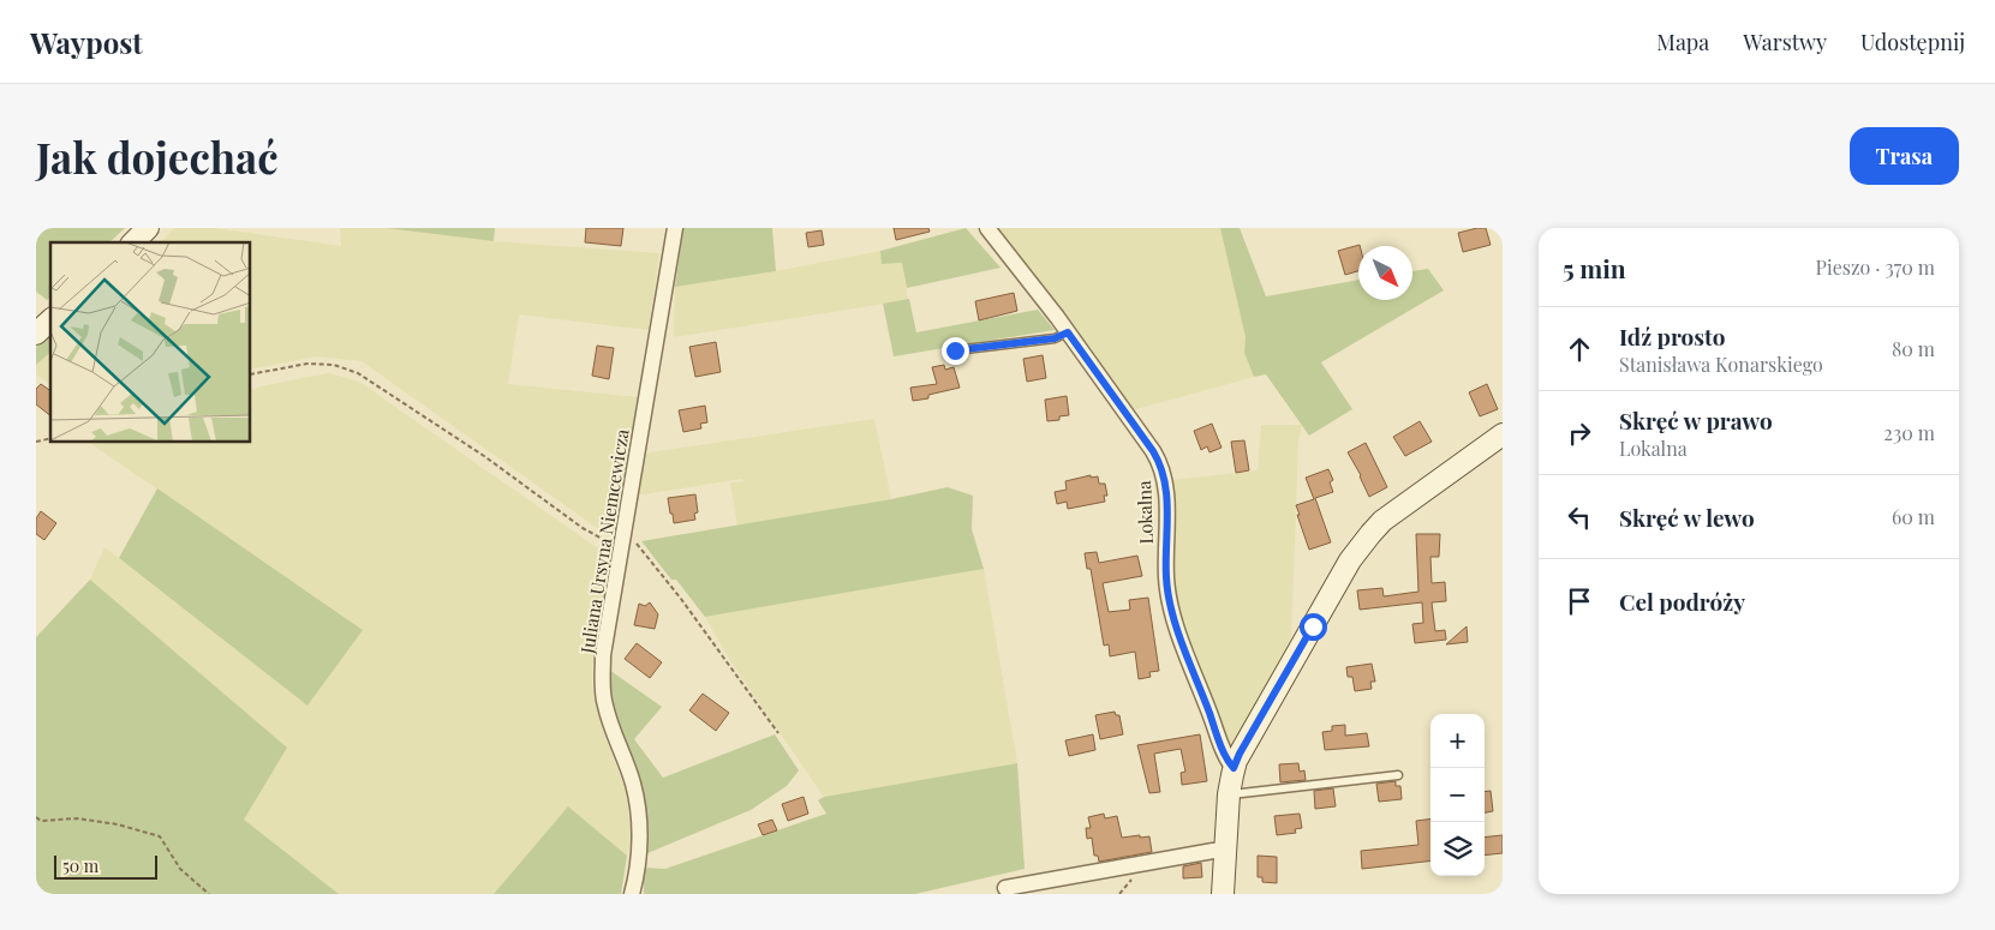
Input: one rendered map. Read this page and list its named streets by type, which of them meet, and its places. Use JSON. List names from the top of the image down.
{
  "streets": {
    "street": ["Lokalna", "Juliana Ursyna Niemcewicza"]
  },
  "scale_bar": "50 m",
  "north": "bottom right",
  "page": {
    "header": "Waypost",
    "nav": ["Mapa", "Warstwy", "Udostępnij"],
    "buttons": "Trasa",
    "title": "Jak dojechać",
    "heading": ["5 min", "Pieszo · 370 m"],
    "list": [
      ["Idź prosto", "Stanisława Konarskiego", "80 m"],
      ["Skręć w prawo", "Lokalna", "230 m"],
      ["Skręć w lewo", "60 m"],
      "Cel podróży"
    ],
    "map_buttons": ["+", "−"],
    "scale": "50 m"
  }
}
